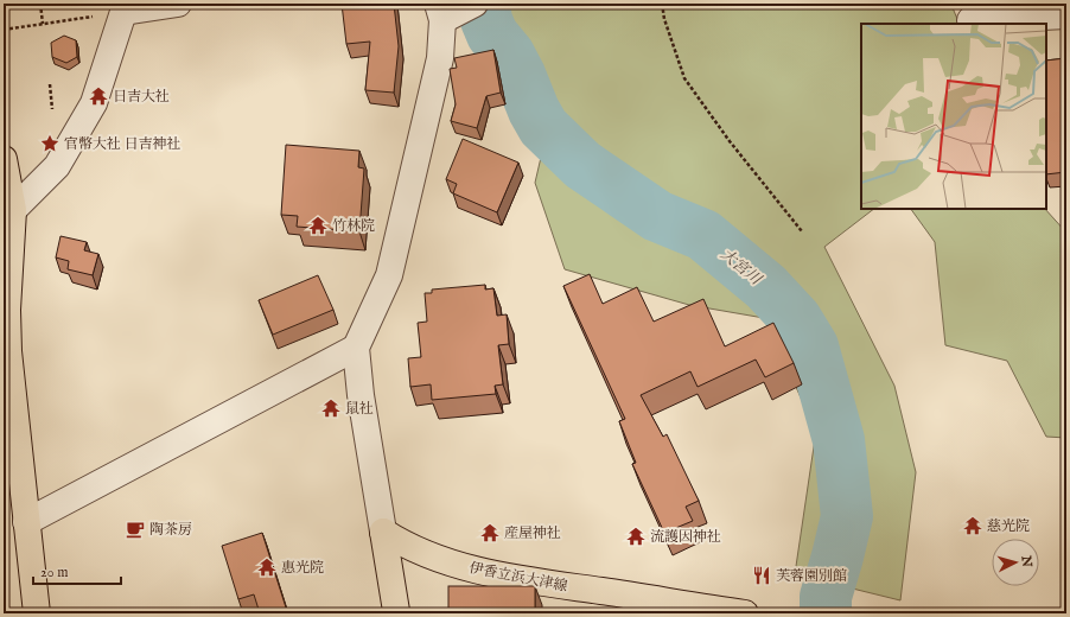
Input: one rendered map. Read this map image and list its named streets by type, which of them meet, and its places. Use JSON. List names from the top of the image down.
{
  "streets": {
    "main road": ["伊香立浜大津線"]
  },
  "water": ["大宮川"],
  "places": {
    "temple": [
      "日吉大社",
      "竹林院",
      "鼠社",
      "慈光院",
      "産屋神社",
      "流護因神社",
      "惠光院"
    ],
    "place": ["官幣大社 日吉神社"],
    "cafe": ["陶茶房"],
    "restaurant": ["芙蓉園別館"]
  },
  "scale_bar": "20 m",
  "north": "right"
}
